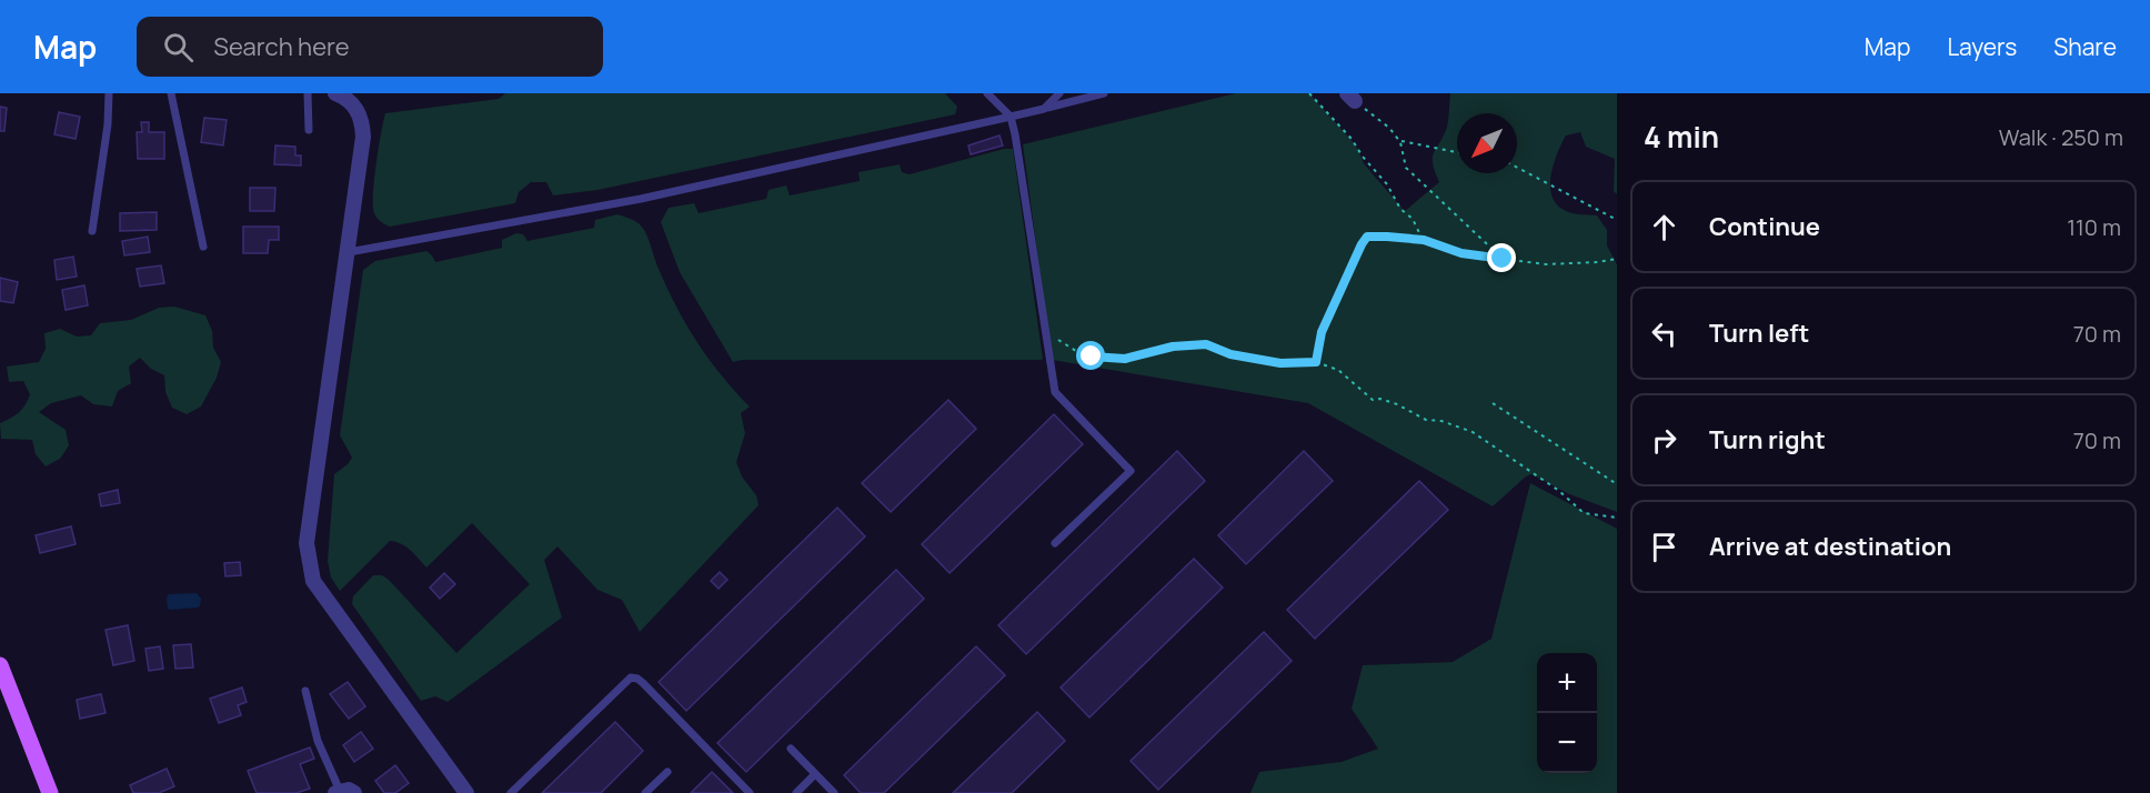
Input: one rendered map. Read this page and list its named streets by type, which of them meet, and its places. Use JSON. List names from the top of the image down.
{
  "north": "bottom left",
  "page": {
    "header": "Map",
    "search": "Search here",
    "nav": ["Map", "Layers", "Share"],
    "heading": ["4 min", "Walk · 250 m"],
    "list": [
      ["Continue", "110 m"],
      ["Turn left", "70 m"],
      ["Turn right", "70 m"],
      "Arrive at destination"
    ],
    "map_buttons": ["+", "−"]
  }
}
